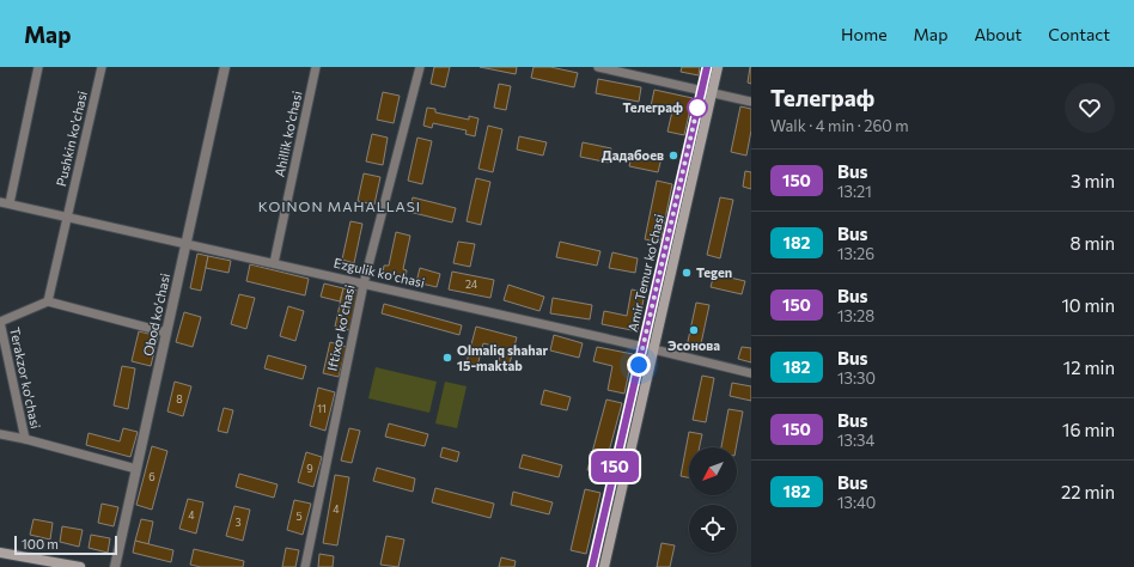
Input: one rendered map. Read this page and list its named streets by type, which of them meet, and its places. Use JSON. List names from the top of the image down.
{
  "streets": {
    "main road": ["Amir Temur ko'chasi"],
    "street": [
      "Ahillik ko'chasi",
      "Pushkin ko'chasi",
      "Ezgulik ko'chasi",
      "Obod ko'chasi",
      "Iftixor ko'chasi",
      "Terakzor ko'chasi"
    ]
  },
  "crossings": [
    ["Ahillik ko'chasi", "Ezgulik ko'chasi"],
    ["Pushkin ko'chasi", "Ezgulik ko'chasi"],
    ["Ezgulik ko'chasi", "Amir Temur ko'chasi"],
    ["Ezgulik ko'chasi", "Obod ko'chasi"],
    ["Ezgulik ko'chasi", "Iftixor ko'chasi"],
    ["Obod ko'chasi", "Terakzor ko'chasi"]
  ],
  "districts": ["KOINON MAHALLASI"],
  "places": [
    "Телеграф",
    "Дадабоев",
    "Tegen",
    "Эсонова",
    "Olmaliq shahar 15-maktab"
  ],
  "lines": ["bus line 150"],
  "house_numbers": [
    "24",
    "8",
    "11",
    "9",
    "6",
    "4",
    "4",
    "5",
    "3"
  ],
  "scale_bar": "100 m",
  "north": "bottom left",
  "page": {
    "header": "Map",
    "nav": [
      "Home",
      "Map",
      "About",
      "Contact"
    ],
    "on_map": "150",
    "heading": ["Телеграф", "Walk · 4 min · 260 m"],
    "list": [
      {
        "mark": "150",
        "name": "Bus",
        "note": "13:21",
        "value": "3 min"
      },
      {
        "mark": "182",
        "name": "Bus",
        "note": "13:26",
        "value": "8 min"
      },
      {
        "mark": "150",
        "name": "Bus",
        "note": "13:28",
        "value": "10 min"
      },
      {
        "mark": "182",
        "name": "Bus",
        "note": "13:30",
        "value": "12 min"
      },
      {
        "mark": "150",
        "name": "Bus",
        "note": "13:34",
        "value": "16 min"
      },
      {
        "mark": "182",
        "name": "Bus",
        "note": "13:40",
        "value": "22 min"
      }
    ],
    "scale": "100 m"
  }
}
